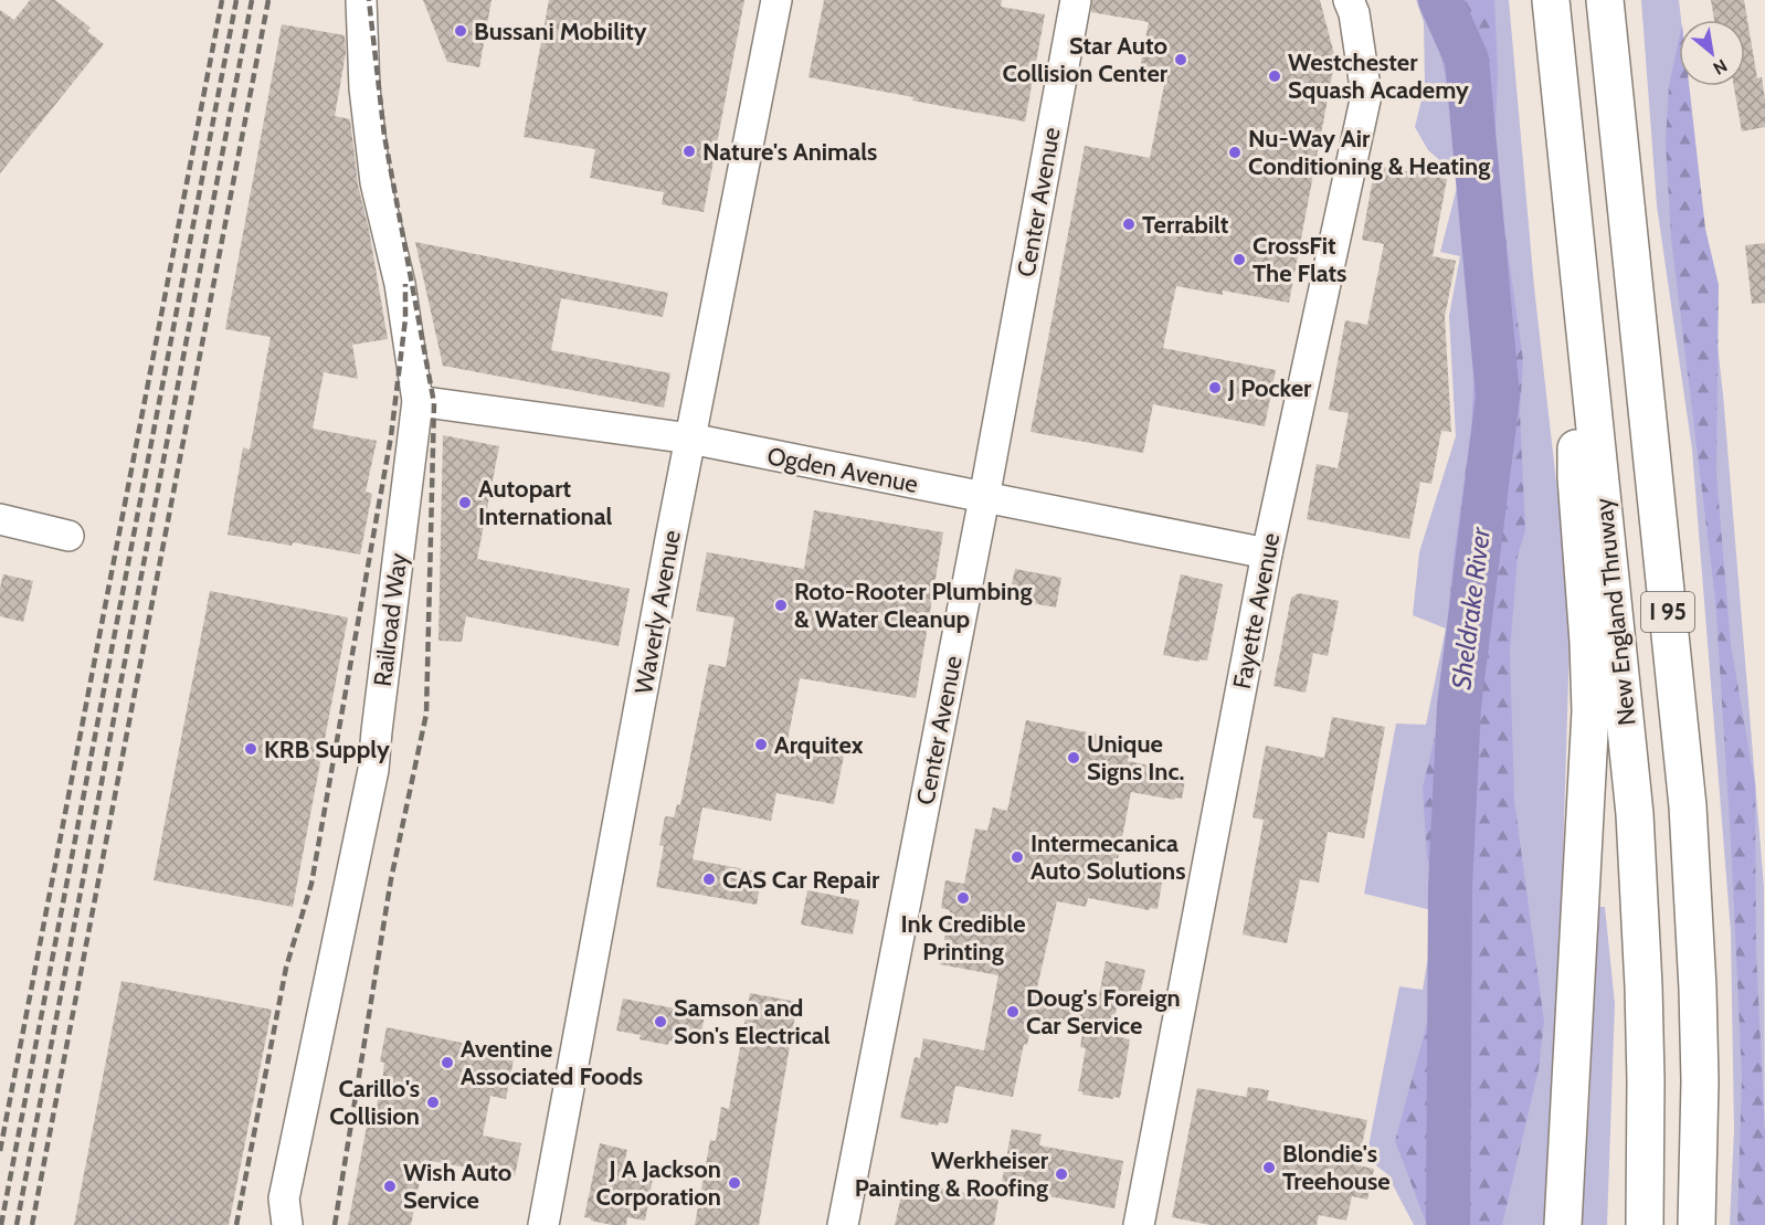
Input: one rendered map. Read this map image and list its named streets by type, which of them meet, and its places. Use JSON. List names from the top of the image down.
{
  "streets": {
    "highway": ["New England Thruway", "I 95"],
    "street": [
      "Center Avenue",
      "Ogden Avenue",
      "Fayette Avenue",
      "Waverly Avenue",
      "Railroad Way"
    ]
  },
  "crossings": [
    ["Center Avenue", "Ogden Avenue"],
    ["Ogden Avenue", "Fayette Avenue"],
    ["Ogden Avenue", "Waverly Avenue"],
    ["Ogden Avenue", "Railroad Way"]
  ],
  "water": ["Sheldrake River"],
  "places": [
    "Bussani Mobility",
    "Star Auto Collision Center",
    "Westchester Squash Academy",
    "Nature's Animals",
    "Nu-Way Air Conditioning & Heating",
    "Terrabilt",
    "CrossFit The Flats",
    "J Pocker",
    "Autopart International",
    "Roto-Rooter Plumbing & Water Cleanup",
    "Arquitex",
    "KRB Supply",
    "Unique Signs Inc.",
    "Intermecanica Auto Solutions",
    "CAS Car Repair",
    "Ink Credible Printing",
    "Doug's Foreign Car Service",
    "Samson and Son's Electrical",
    "Aventine Associated Foods",
    "Carillo's Collision",
    "Blondie's Treehouse",
    "Werkheiser Painting & Roofing",
    "J A Jackson Corporation",
    "Wish Auto Service"
  ],
  "north": "bottom right"
}
